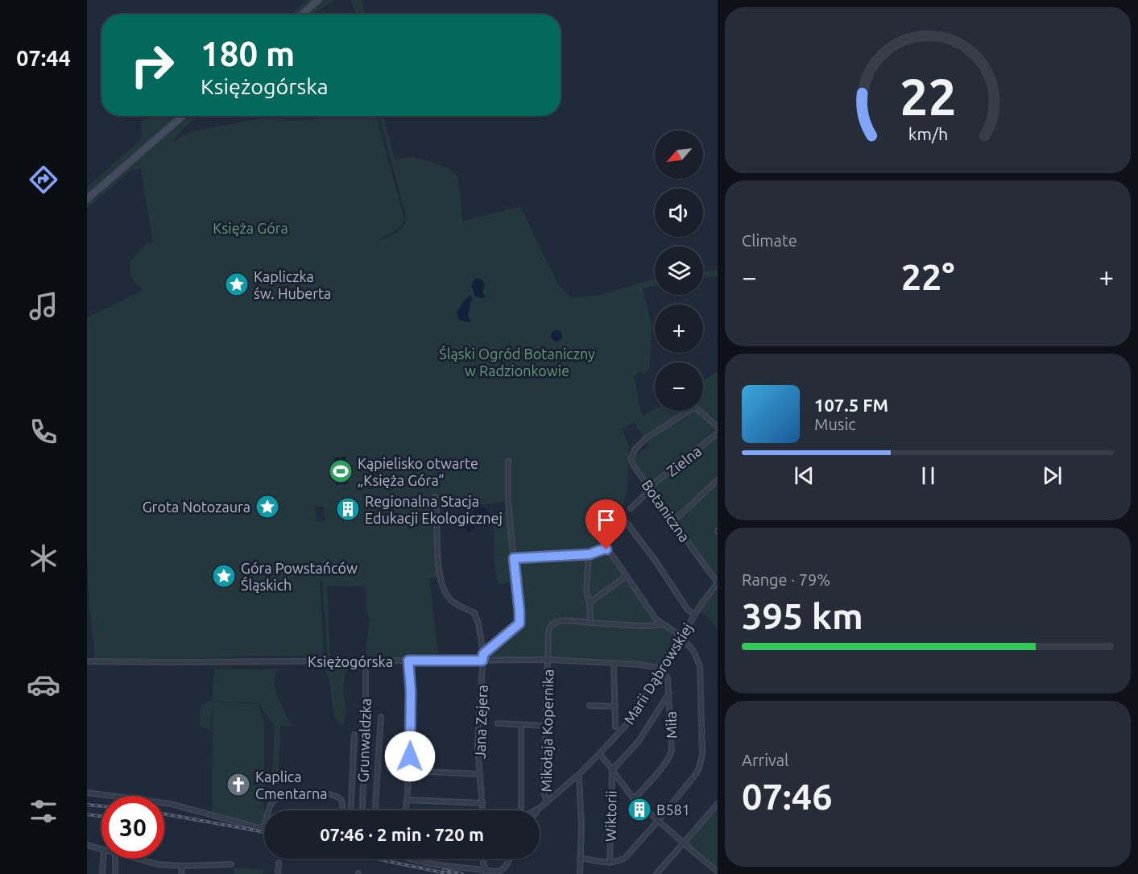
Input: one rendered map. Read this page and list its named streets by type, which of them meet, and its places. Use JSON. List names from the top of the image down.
{
  "streets": {
    "street": [
      "Zielna",
      "Botaniczna",
      "Księżogórska",
      "Marii Dąbrowskiej",
      "Jana Zejera",
      "Miła",
      "Mikołaja Kopernika",
      "Grunwaldzka",
      "Wiktorii"
    ]
  },
  "crossings": [
    ["Zielna", "Botaniczna"],
    ["Botaniczna", "Marii Dąbrowskiej"],
    ["Księżogórska", "Marii Dąbrowskiej"],
    ["Księżogórska", "Jana Zejera"],
    ["Księżogórska", "Miła"],
    ["Księżogórska", "Mikołaja Kopernika"],
    ["Księżogórska", "Grunwaldzka"],
    ["Marii Dąbrowskiej", "Miła"],
    ["Marii Dąbrowskiej", "Mikołaja Kopernika"]
  ],
  "parks": ["Księża Góra", "Śląski Ogród Botaniczny w Radzionkowie"],
  "places": {
    "place": ["Kapliczka św. Huberta", "Grota Notozaura", "Góra Powstańców Śląskich"],
    "sports": ["Kąpielisko otwarte „Księża Góra”"],
    "building": ["Regionalna Stacja Edukacji Ekologicznej", "B581"],
    "church": ["Kaplica Cmentarna"]
  },
  "north": "bottom left",
  "page": {
    "tabs": "07:44",
    "turn": ["180 m", "Księżogórska"],
    "map_buttons": ["+", "−"],
    "tile": [
      "Climate",
      ["Range · 79%", "395 km"],
      ["Arrival", "07:46"]
    ],
    "heat": ["−", "22°", "+"],
    "song": ["107.5 FM", "Music"],
    "limit": "30",
    "trip": "07:46 · 2 min · 720 m",
    "gauge": ["22", "km/h"]
  }
}
